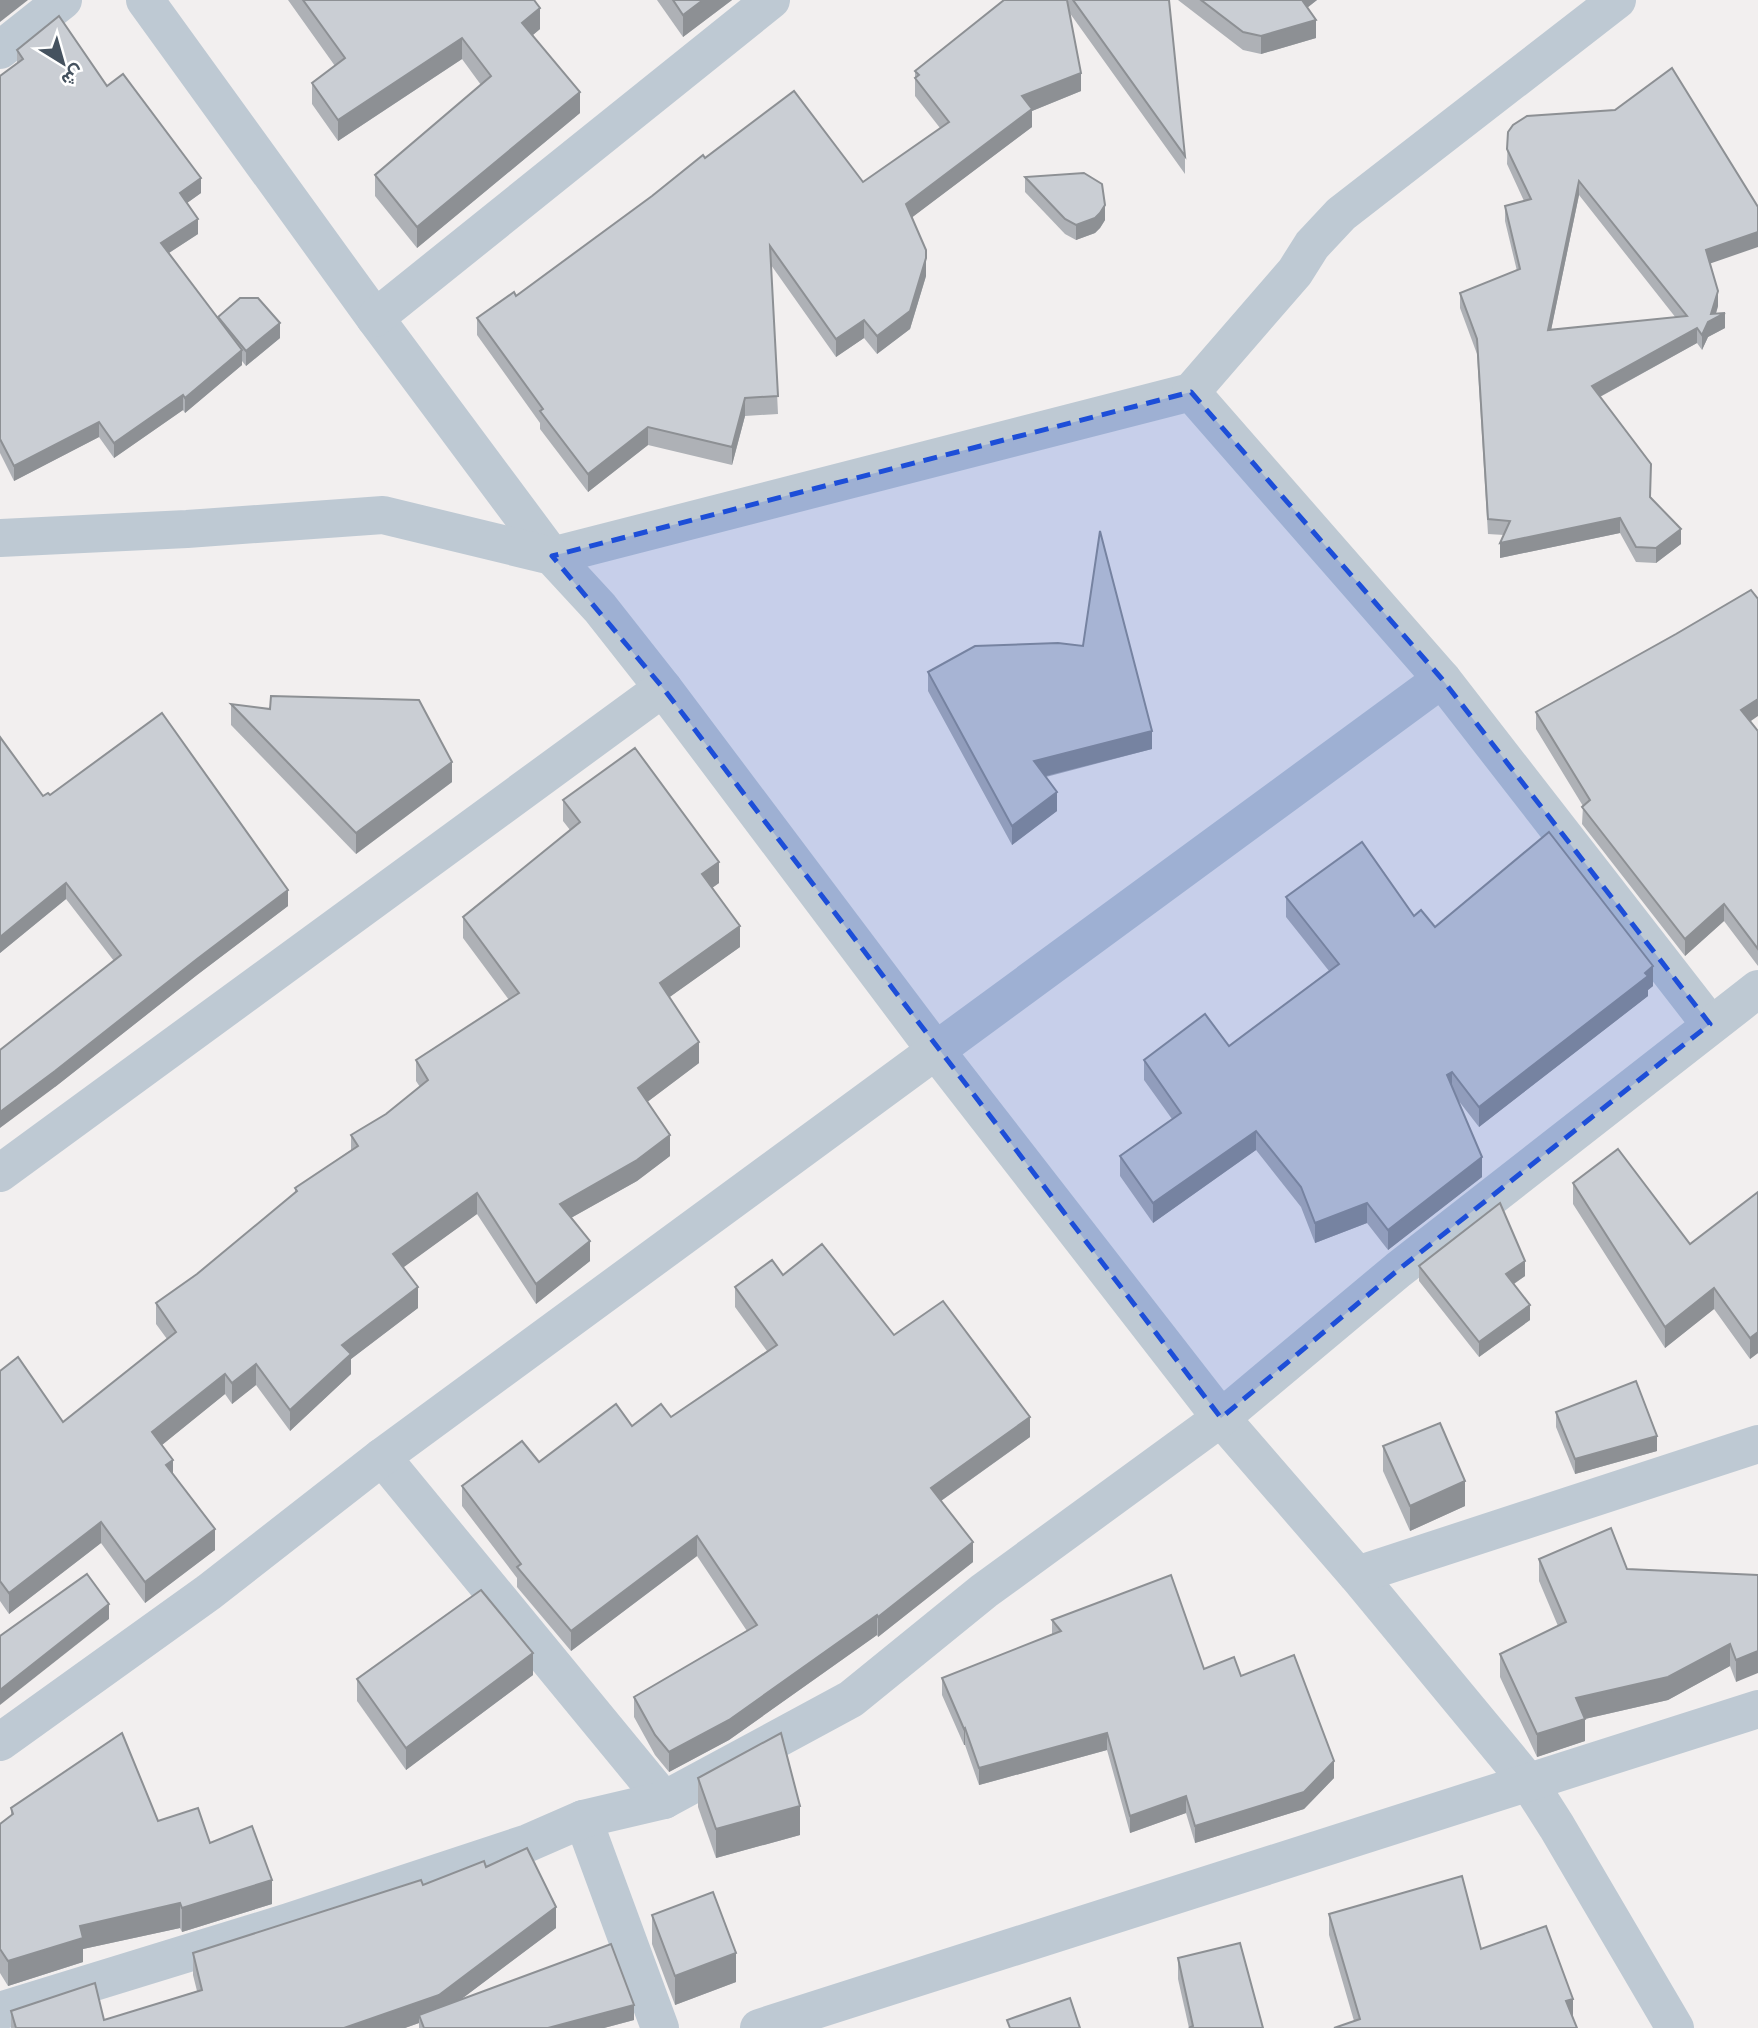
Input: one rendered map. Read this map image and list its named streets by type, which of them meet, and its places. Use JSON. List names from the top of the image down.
{
  "north": "bottom right"
}
